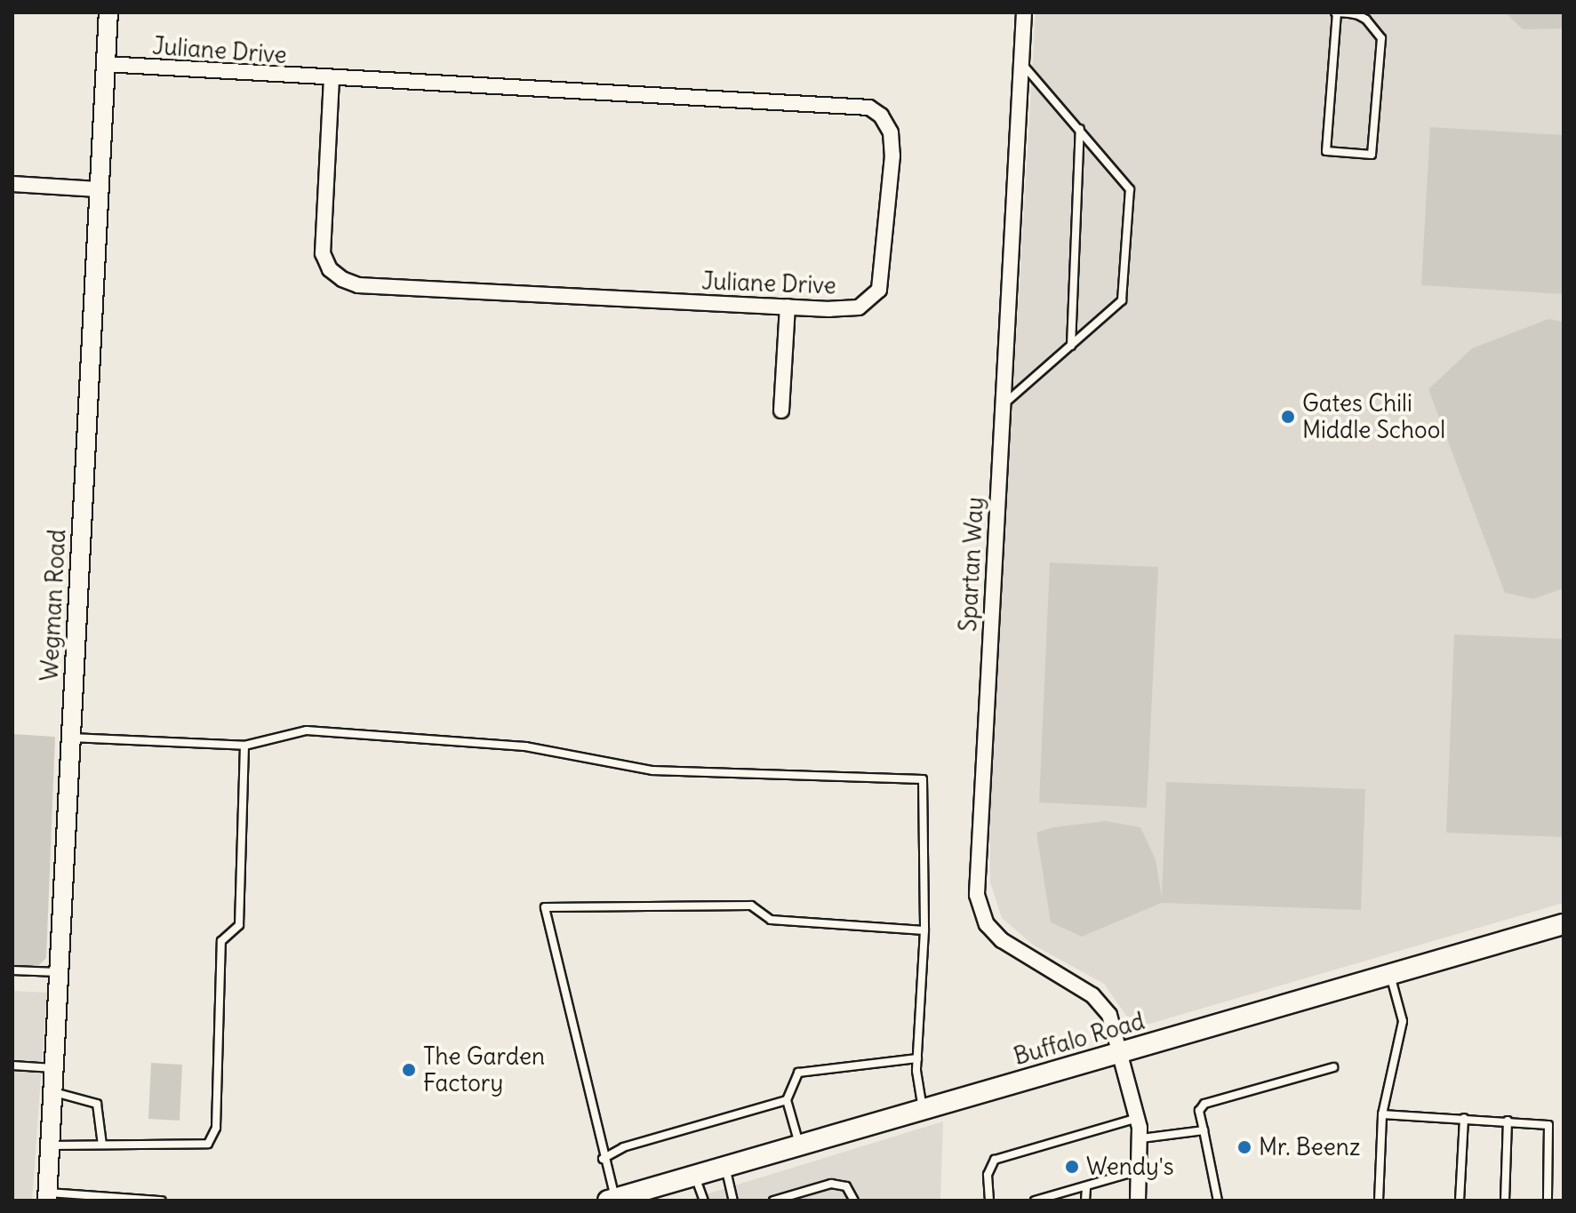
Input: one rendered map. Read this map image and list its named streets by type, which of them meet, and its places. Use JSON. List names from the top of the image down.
{
  "streets": {
    "main road": ["Buffalo Road"],
    "street": ["Juliane Drive", "Spartan Way", "Wegman Road"]
  },
  "crossings": [
    ["Juliane Drive", "Wegman Road"],
    ["Spartan Way", "Buffalo Road"]
  ],
  "places": [
    "Gates Chili Middle School",
    "The Garden Factory",
    "Mr. Beenz",
    "Wendy's"
  ]
}
